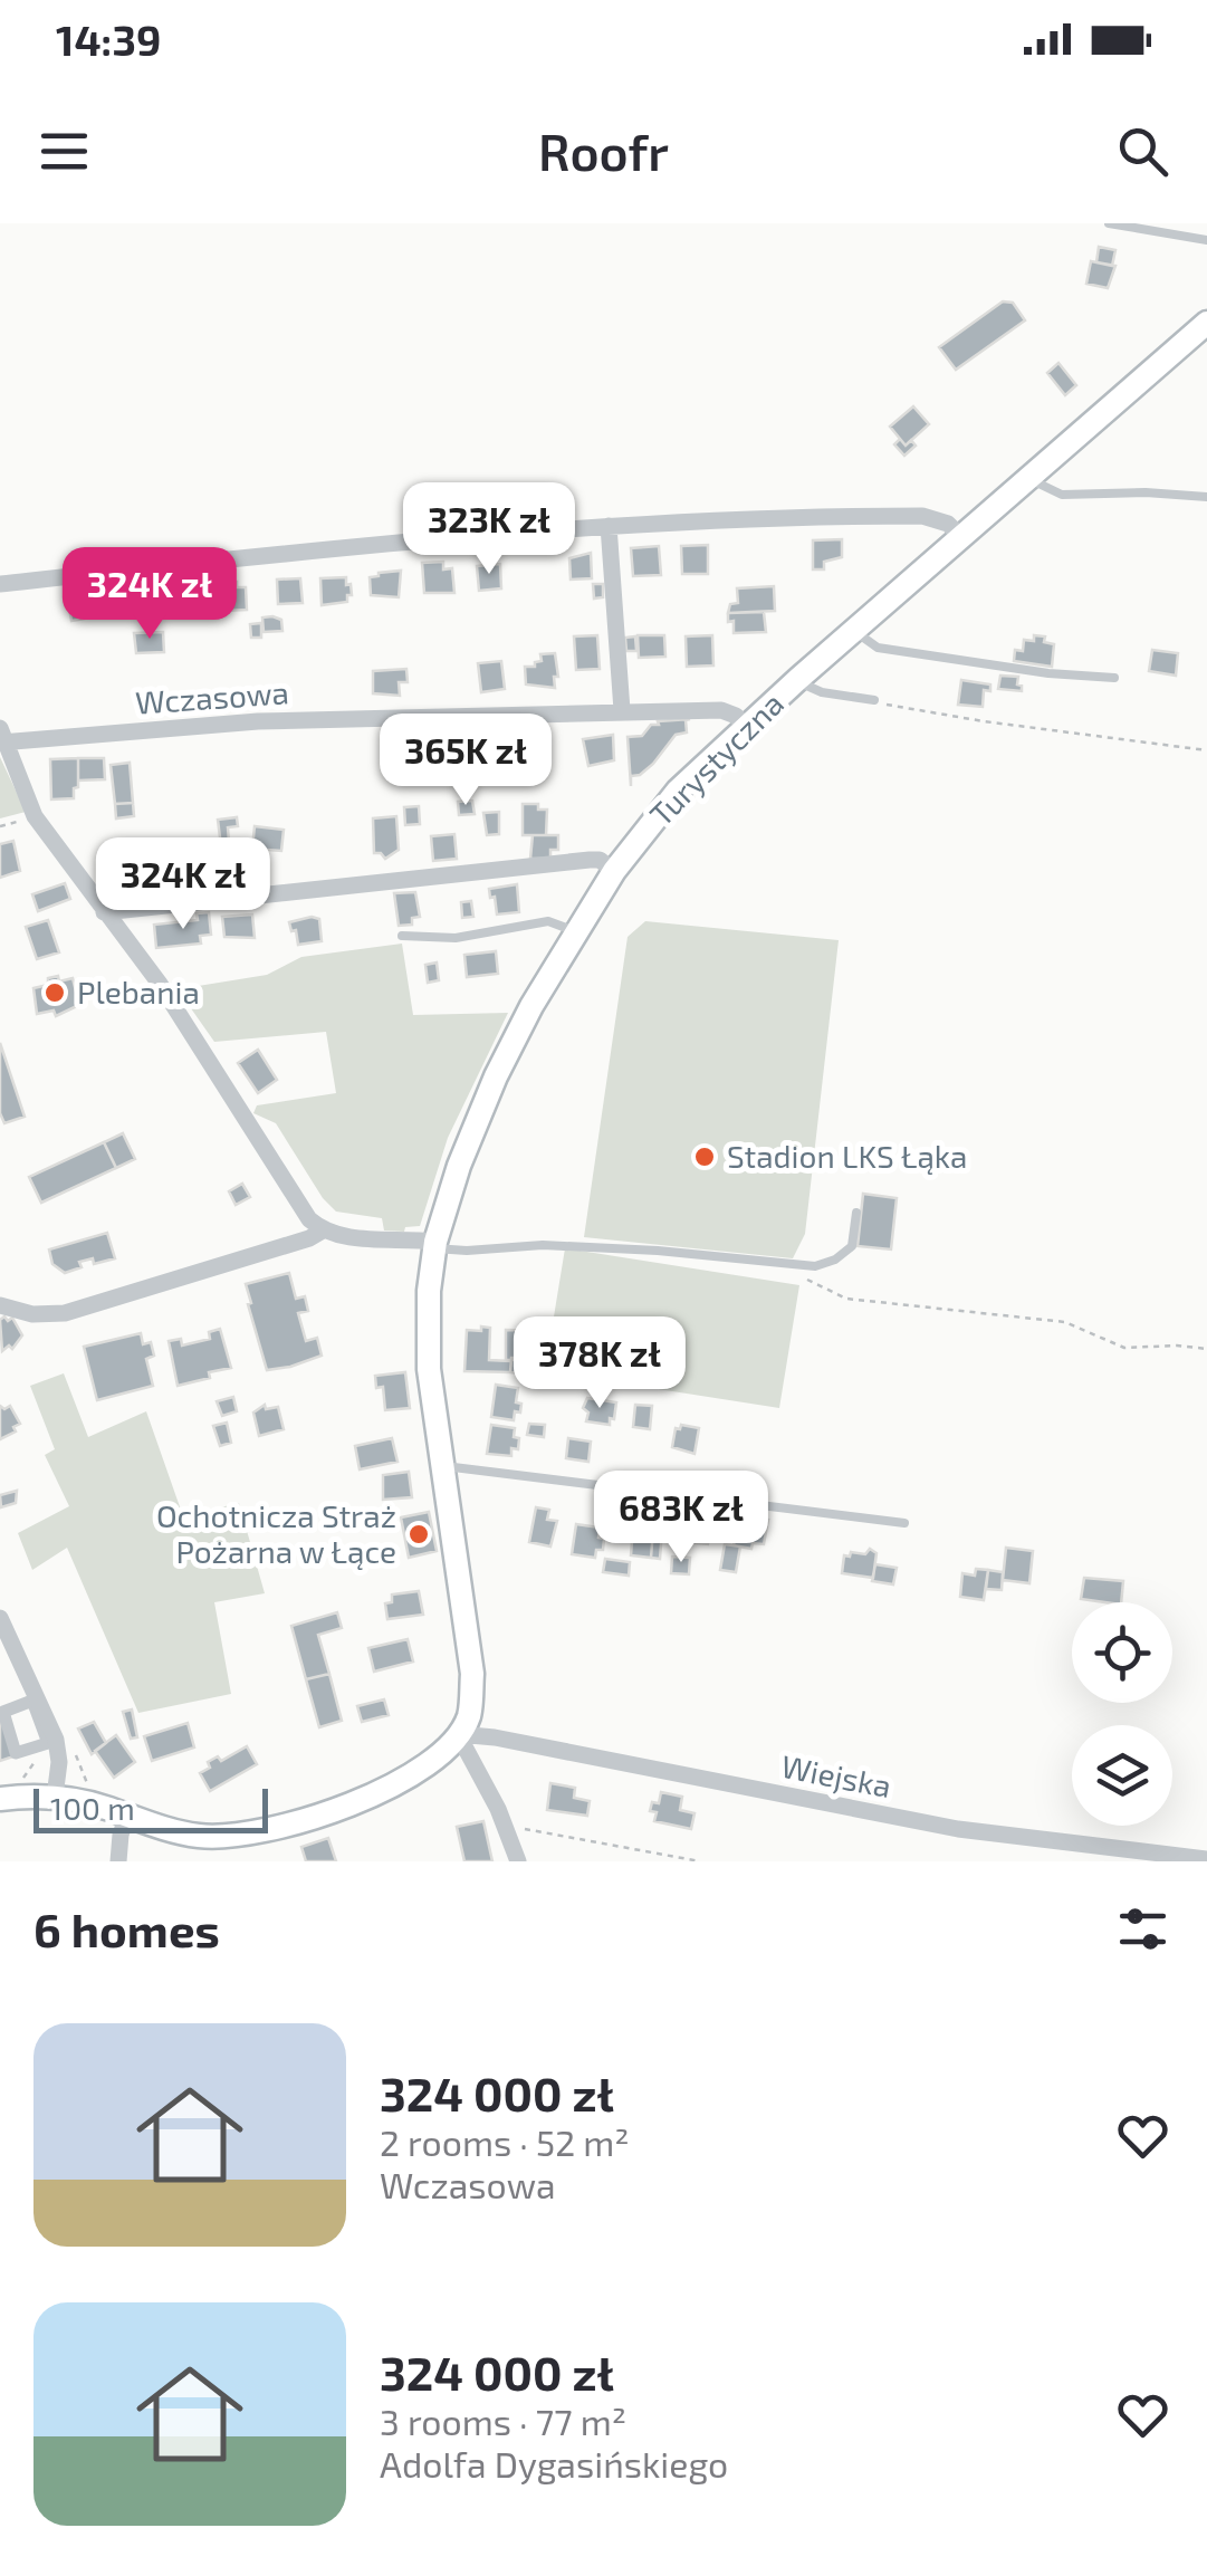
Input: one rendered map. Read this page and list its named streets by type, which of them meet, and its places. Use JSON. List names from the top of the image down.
{
  "streets": {
    "main road": ["Turystyczna"],
    "street": ["Wczasowa", "Wiejska"]
  },
  "crossings": [
    ["Wczasowa", "Turystyczna"],
    ["Turystyczna", "Wiejska"]
  ],
  "places": ["Plebania", "Stadion LKS Łąka", "Ochotnicza Straż Pożarna w Łące"],
  "scale_bar": "100 m",
  "page": {
    "status": "14:39",
    "header": "Roofr",
    "price": [
      "323K zł",
      "324K zł",
      "365K zł",
      "324K zł",
      "378K zł",
      "683K zł"
    ],
    "scale": "100 m",
    "heading": "6 homes",
    "list": [
      {
        "name": "324 000 zł",
        "note": "2 rooms · 52 m² · Wczasowa"
      },
      {
        "name": "324 000 zł",
        "note": "3 rooms · 77 m² · Adolfa Dygasińskiego"
      }
    ]
  }
}
